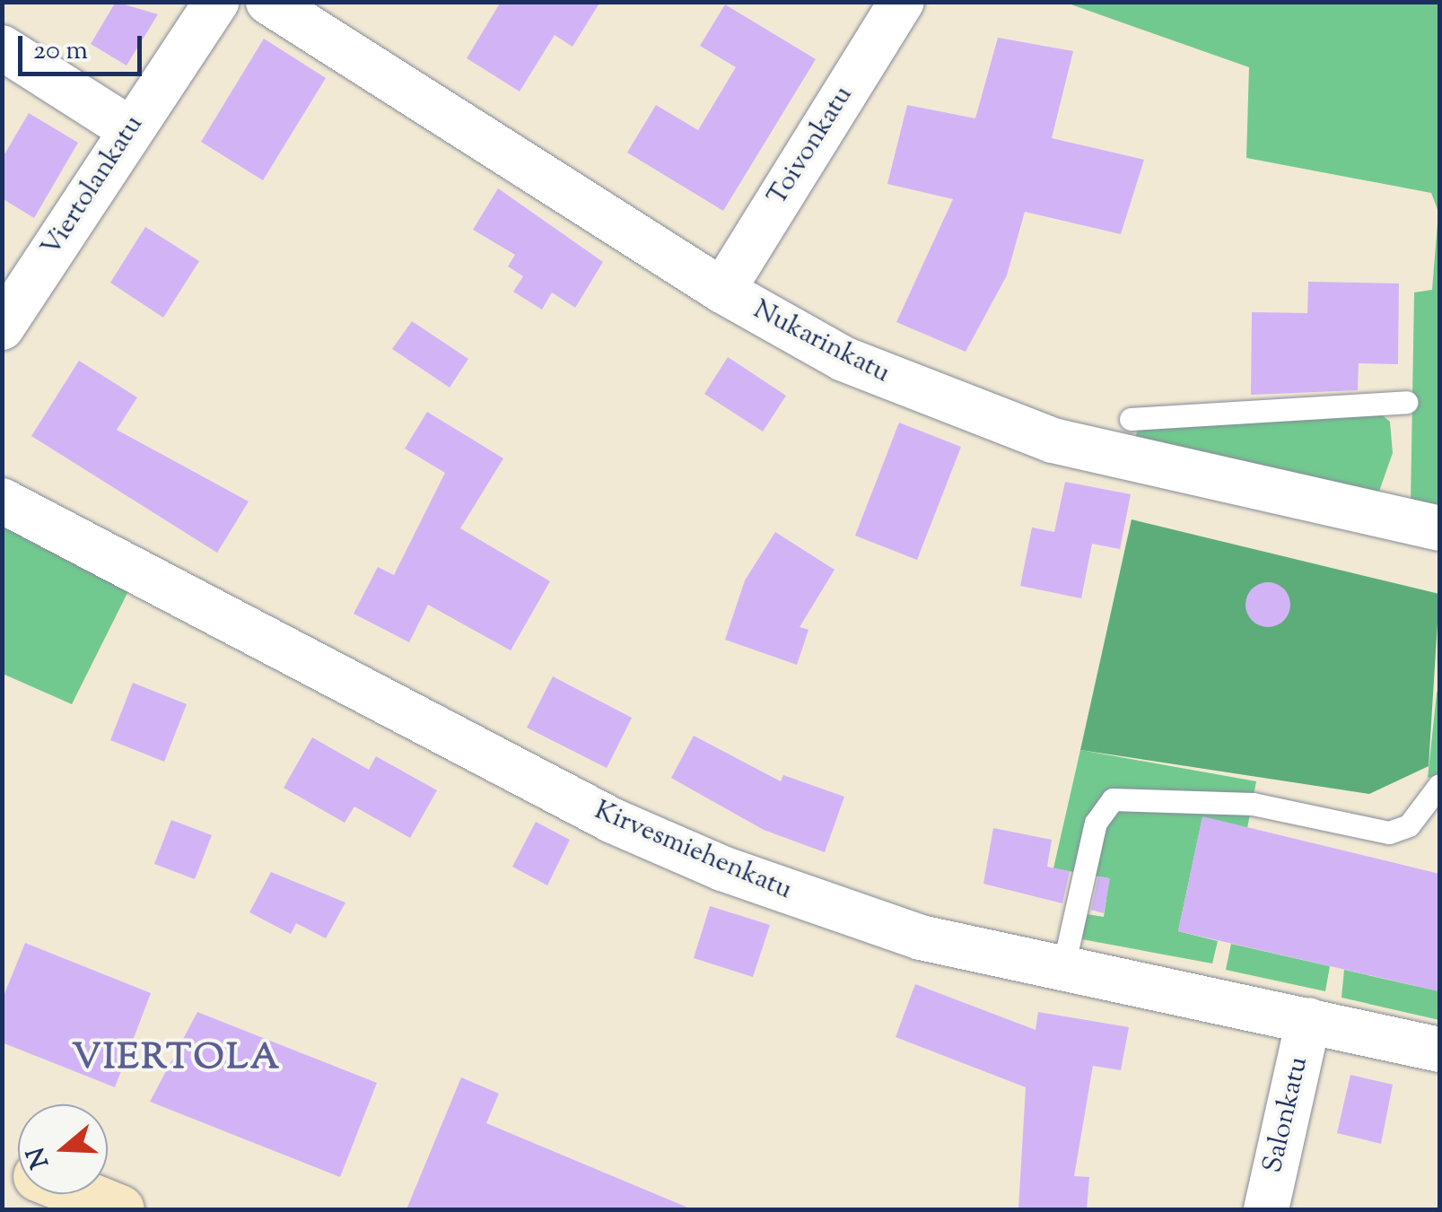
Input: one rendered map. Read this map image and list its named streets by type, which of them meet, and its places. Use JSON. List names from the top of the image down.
{
  "streets": {
    "street": [
      "Toivonkatu",
      "Viertolankatu",
      "Nukarinkatu",
      "Kirvesmiehenkatu",
      "Salonkatu"
    ]
  },
  "crossings": [
    ["Toivonkatu", "Nukarinkatu"],
    ["Kirvesmiehenkatu", "Salonkatu"]
  ],
  "districts": ["VIERTOLA"],
  "scale_bar": "20 m",
  "north": "left"
}
